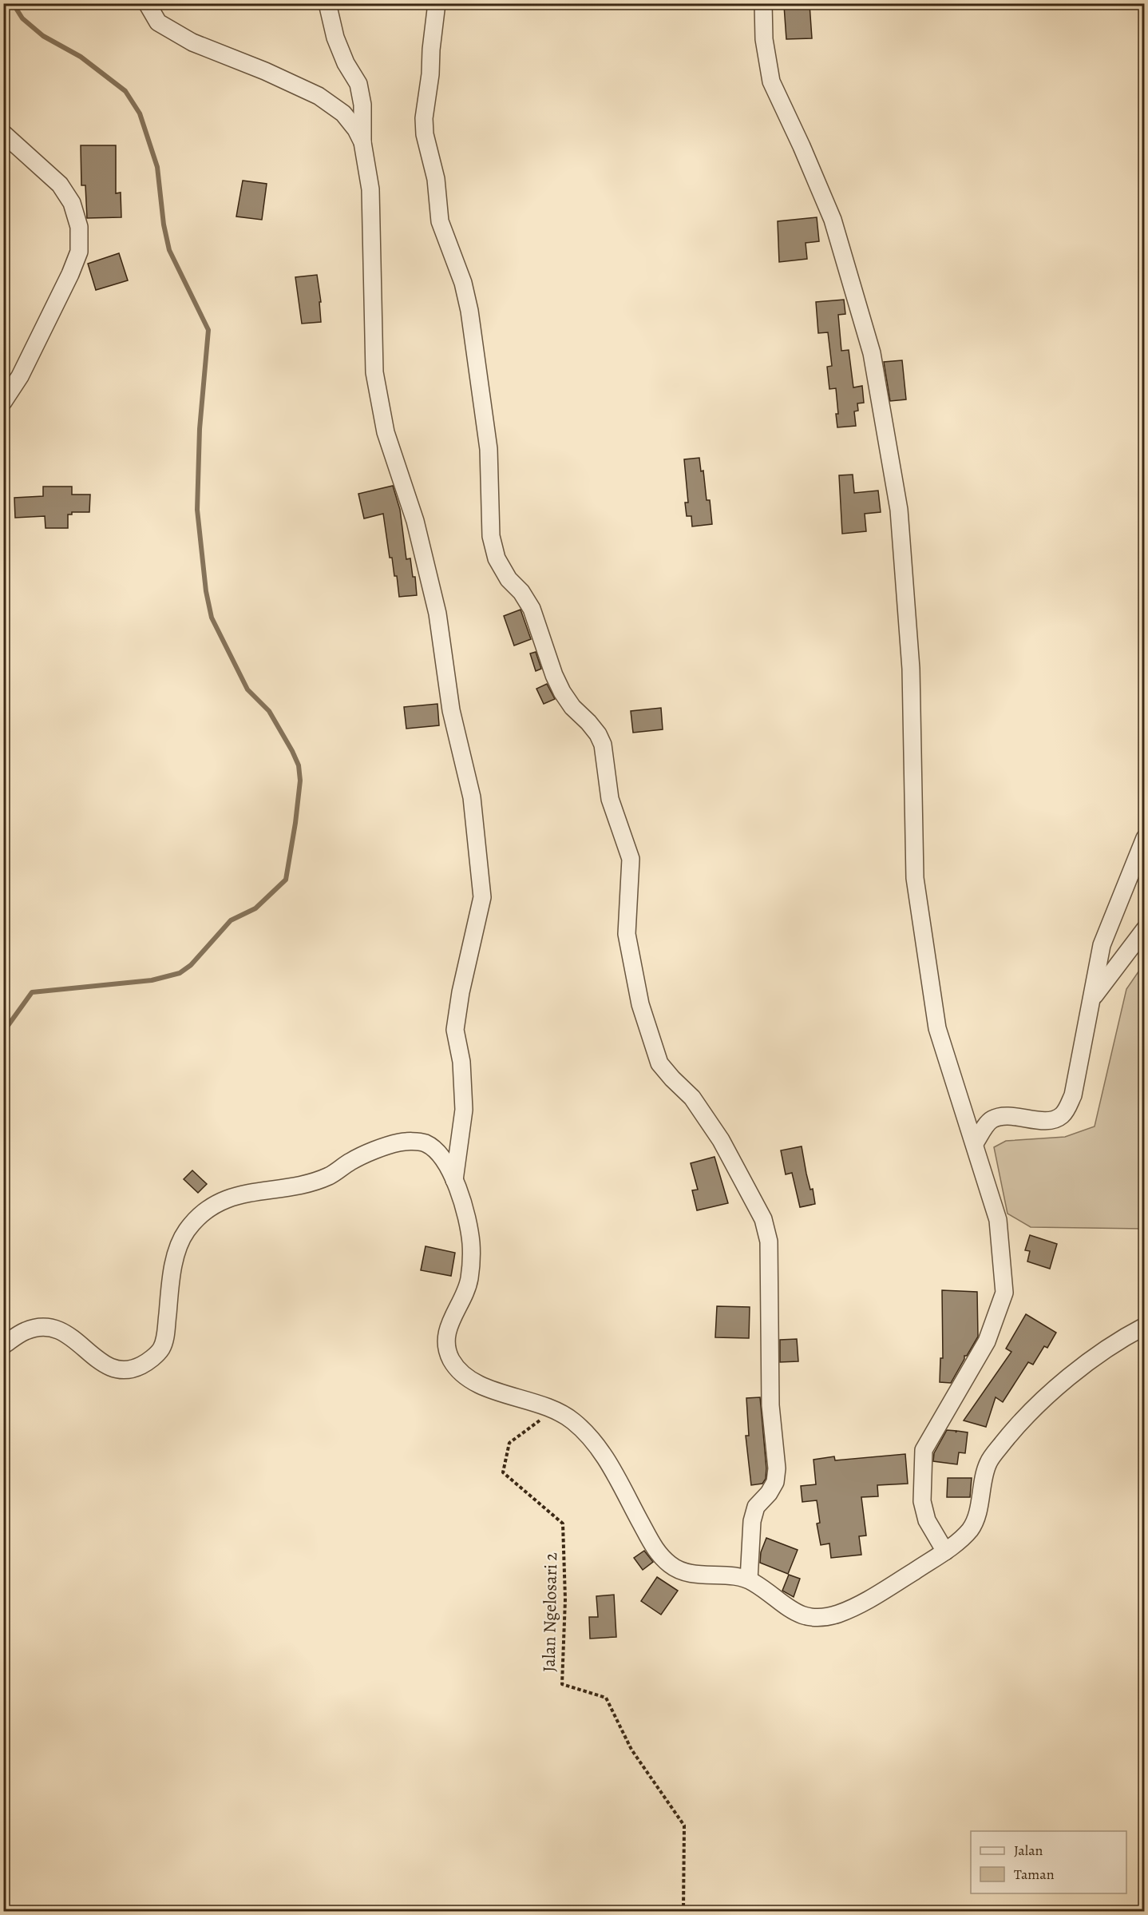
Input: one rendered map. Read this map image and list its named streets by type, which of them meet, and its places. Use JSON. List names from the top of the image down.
{
  "streets": {
    "path": ["Jalan Ngelosari 2"]
  },
  "legend": ["Jalan", "Taman"]
}
